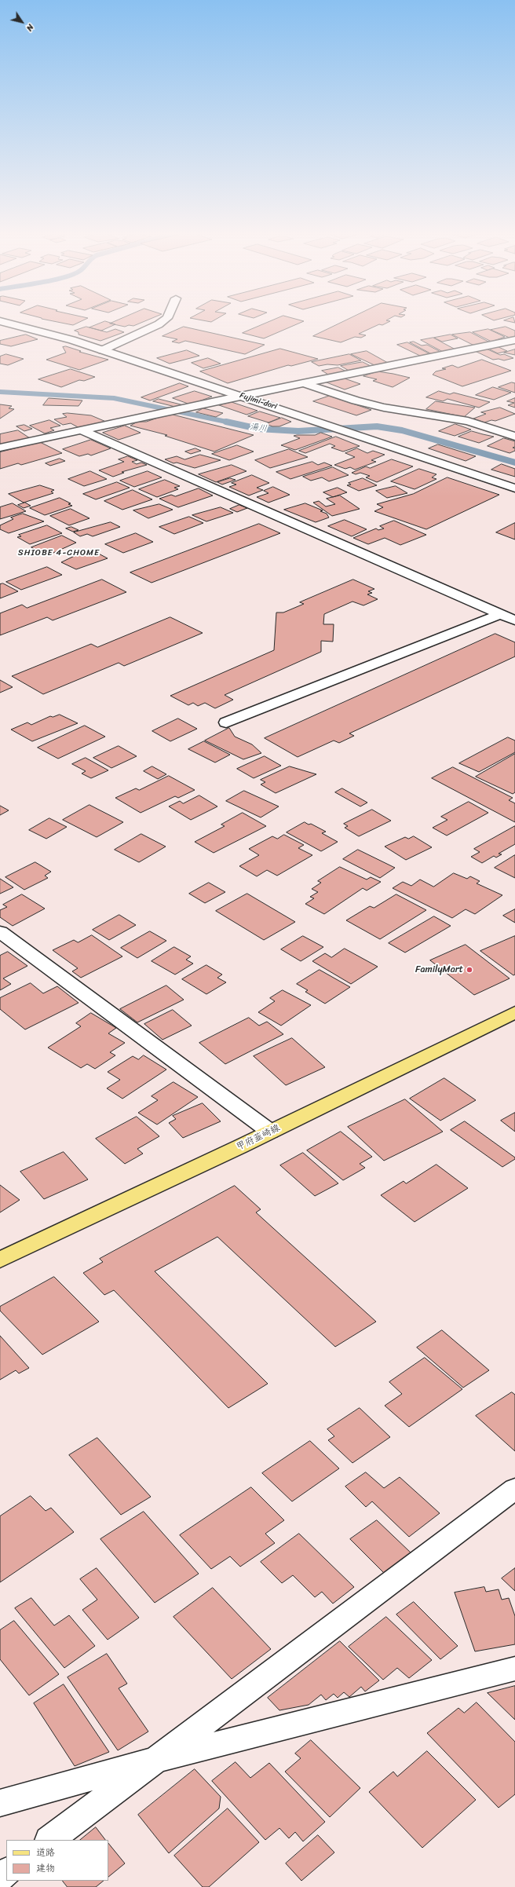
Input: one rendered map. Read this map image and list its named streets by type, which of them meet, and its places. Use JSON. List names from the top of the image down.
{
  "streets": {
    "main road": ["甲府韮崎線"],
    "street": ["Fujimi-dori"]
  },
  "districts": ["SHIOBE 4-CHOME"],
  "water": ["湯川"],
  "places": ["FamilyMart"],
  "legend": ["道路", "建物"],
  "north": "bottom right"
}
